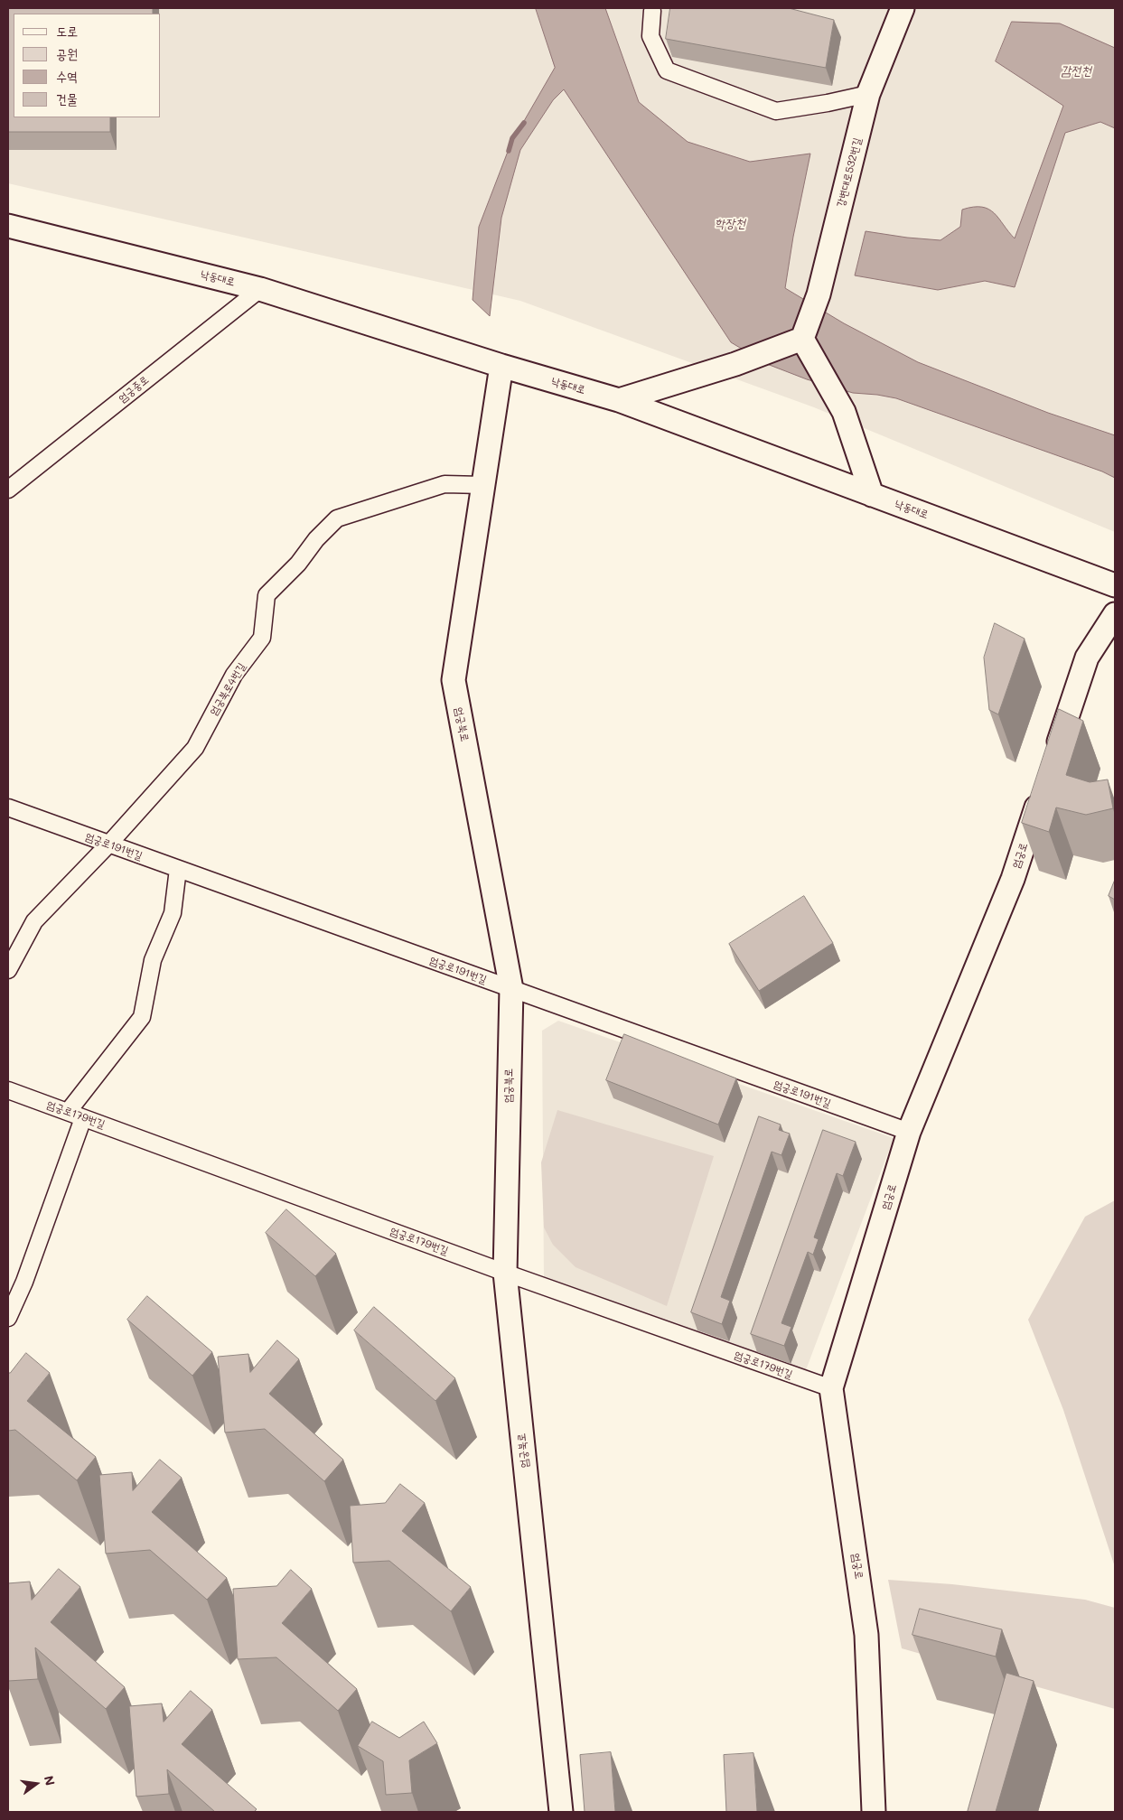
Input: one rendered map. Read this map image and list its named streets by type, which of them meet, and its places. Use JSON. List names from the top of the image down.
{
  "streets": {
    "street": [
      "강변대로532번길",
      "낙동대로",
      "엄궁중로",
      "엄궁북로4번길",
      "엄궁북로",
      "엄궁로191번길",
      "엄궁로",
      "엄궁로179번길"
    ]
  },
  "crossings": [
    ["낙동대로", "엄궁중로"],
    ["낙동대로", "엄궁북로"],
    ["엄궁북로4번길", "엄궁북로"],
    ["엄궁북로4번길", "엄궁로191번길"],
    ["엄궁북로", "엄궁로191번길"],
    ["엄궁북로", "엄궁로179번길"],
    ["엄궁로191번길", "엄궁로"],
    ["엄궁로", "엄궁로179번길"]
  ],
  "water": ["감전천", "학장천"],
  "legend": [
    "도로",
    "공원",
    "수역",
    "건물"
  ],
  "north": "right"
}
